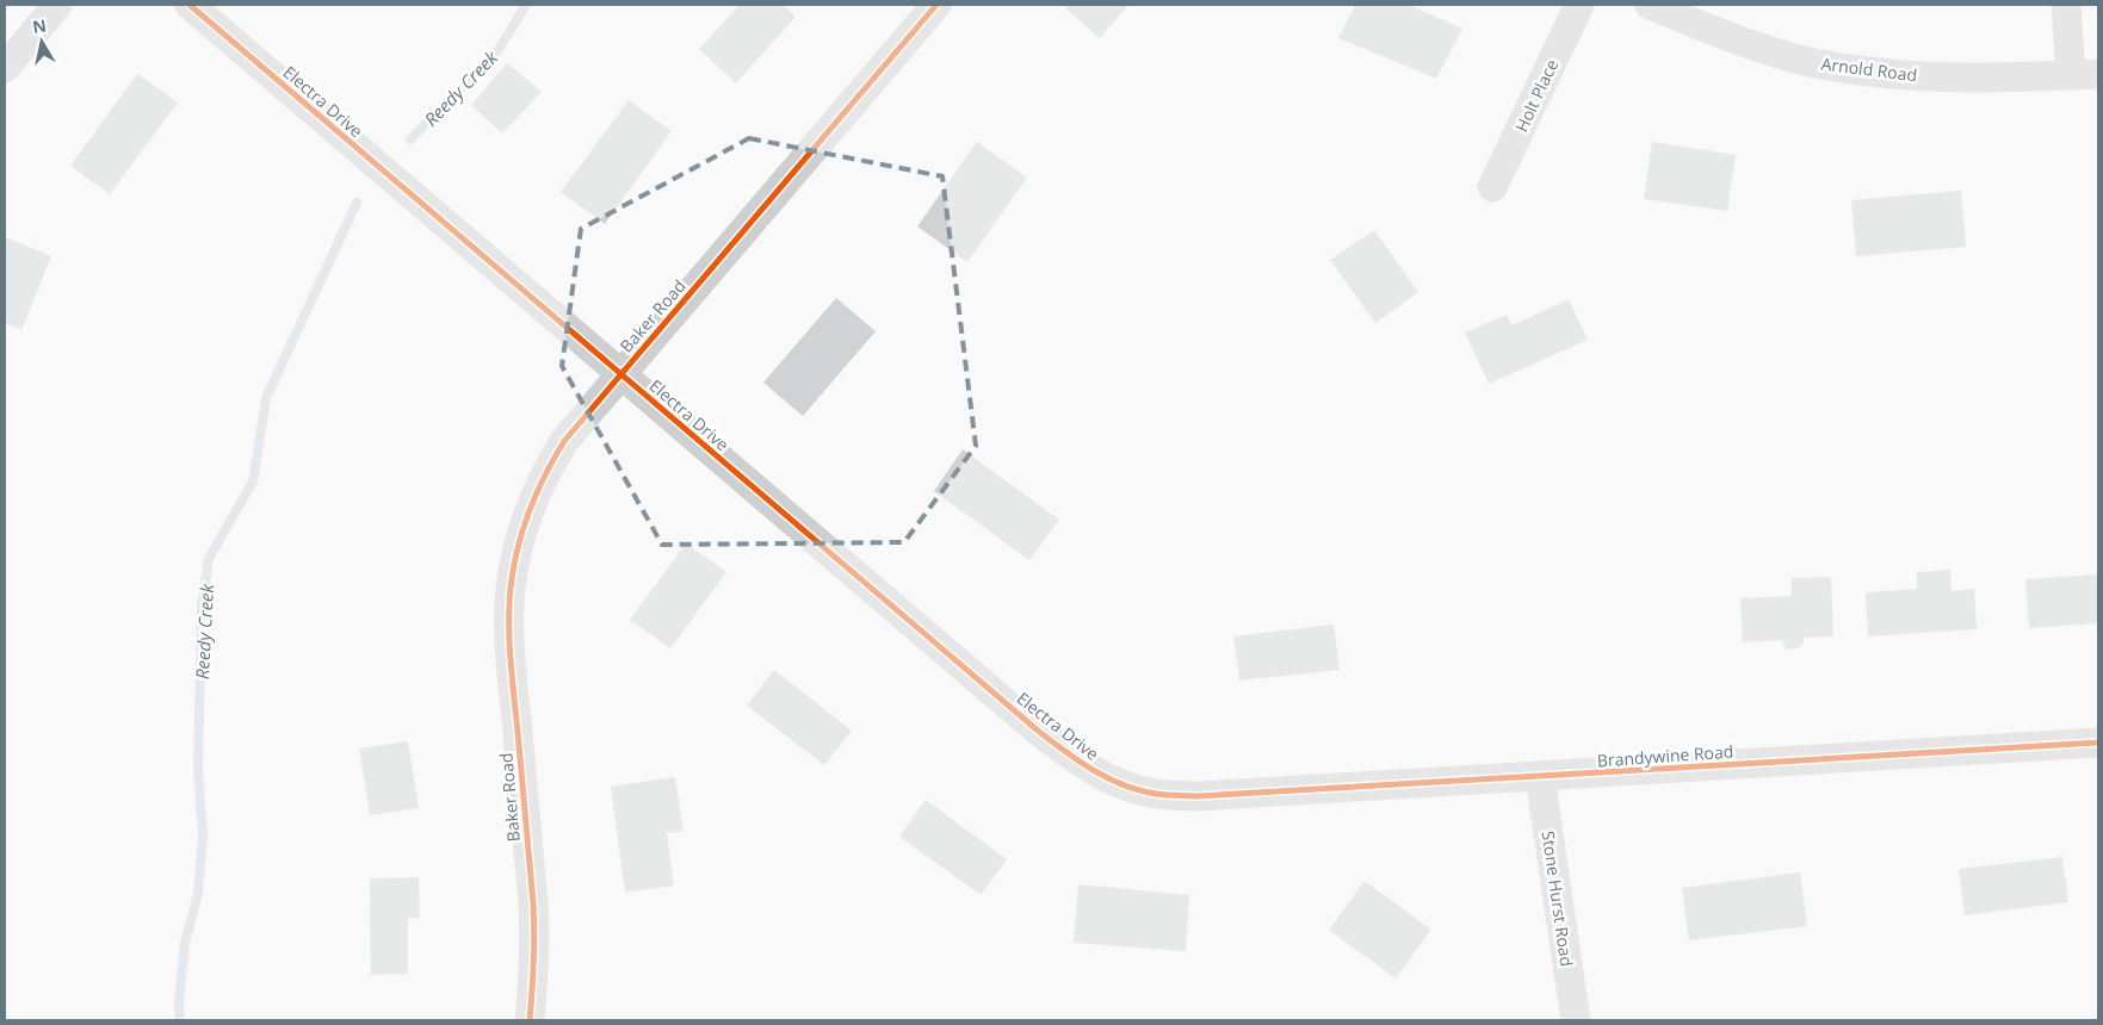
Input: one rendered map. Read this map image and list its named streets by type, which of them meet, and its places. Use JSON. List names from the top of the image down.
{
  "streets": {
    "street": [
      "Arnold Road",
      "Holt Place",
      "Electra Drive",
      "Baker Road",
      "Brandywine Road",
      "Stone Hurst Road"
    ]
  },
  "crossings": [
    ["Electra Drive", "Baker Road"],
    ["Electra Drive", "Brandywine Road"],
    ["Brandywine Road", "Stone Hurst Road"]
  ],
  "water": ["Reedy Creek"],
  "north": "top"
}
